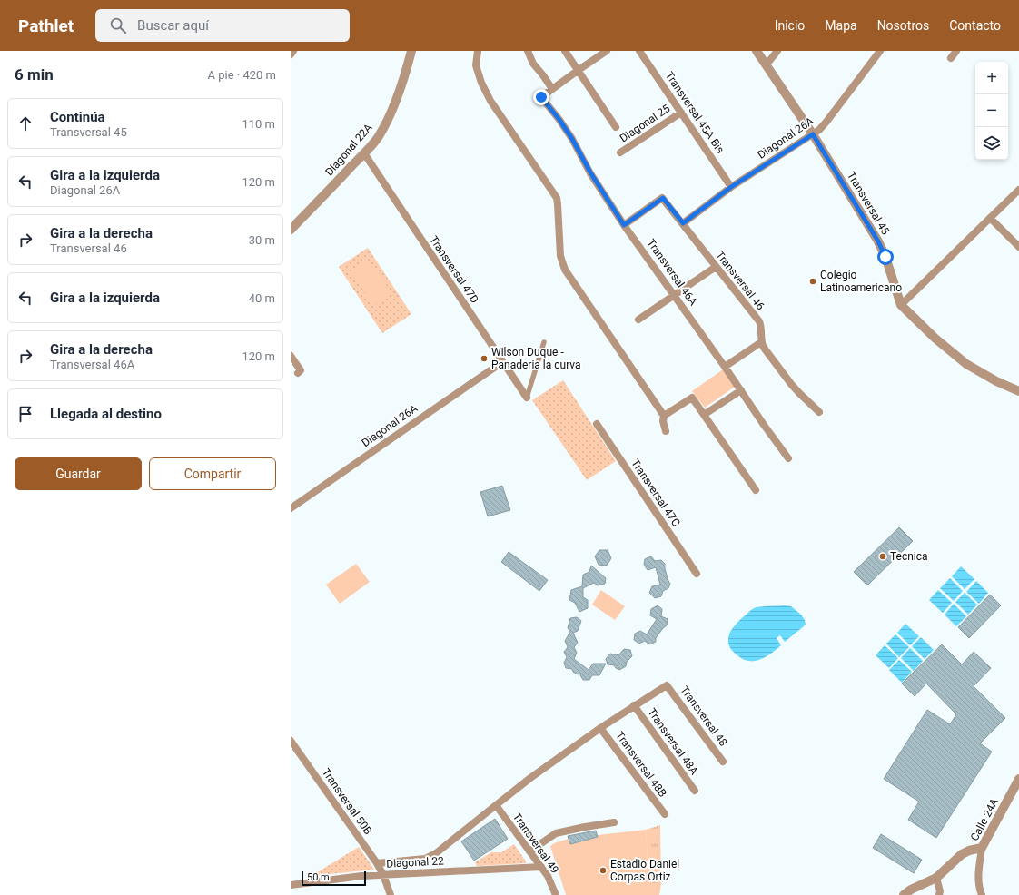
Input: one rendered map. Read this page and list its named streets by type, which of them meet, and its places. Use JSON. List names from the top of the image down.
{
  "streets": {
    "street": [
      "Transversal 45A Bis",
      "Diagonal 25",
      "Diagonal 26A",
      "Diagonal 22A",
      "Transversal 45",
      "Transversal 47D",
      "Transversal 46A",
      "Transversal 46",
      "Transversal 47C",
      "Transversal 48",
      "Transversal 48A",
      "Transversal 48B",
      "Transversal 50B",
      "Calle 24A",
      "Transversal 49",
      "Diagonal 22"
    ]
  },
  "crossings": [
    ["Transversal 45A Bis", "Diagonal 25"],
    ["Transversal 45A Bis", "Diagonal 26A"],
    ["Diagonal 26A", "Transversal 45"],
    ["Diagonal 26A", "Transversal 47D"],
    ["Diagonal 26A", "Transversal 46"],
    ["Diagonal 22A", "Transversal 47D"],
    ["Transversal 46A", "Transversal 46"],
    ["Transversal 48", "Transversal 48A"],
    ["Transversal 50B", "Diagonal 22"],
    ["Transversal 49", "Diagonal 22"]
  ],
  "places": [
    "Colegio Latinoamericano",
    "Wilson Duque - Panaderia la curva",
    "Tecnica",
    "Estadio Daniel Corpas Ortiz"
  ],
  "scale_bar": "50 m",
  "page": {
    "header": "Pathlet",
    "search": "Buscar aquí",
    "nav": [
      "Inicio",
      "Mapa",
      "Nosotros",
      "Contacto"
    ],
    "heading": ["6 min", "A pie · 420 m"],
    "map_buttons": ["+", "−"],
    "list": [
      ["Continúa", "Transversal 45", "110 m"],
      ["Gira a la izquierda", "Diagonal 26A", "120 m"],
      ["Gira a la derecha", "Transversal 46", "30 m"],
      ["Gira a la izquierda", "40 m"],
      ["Gira a la derecha", "Transversal 46A", "120 m"],
      "Llegada al destino"
    ],
    "buttons": ["Guardar", "Compartir"],
    "scale": "50 m"
  }
}
